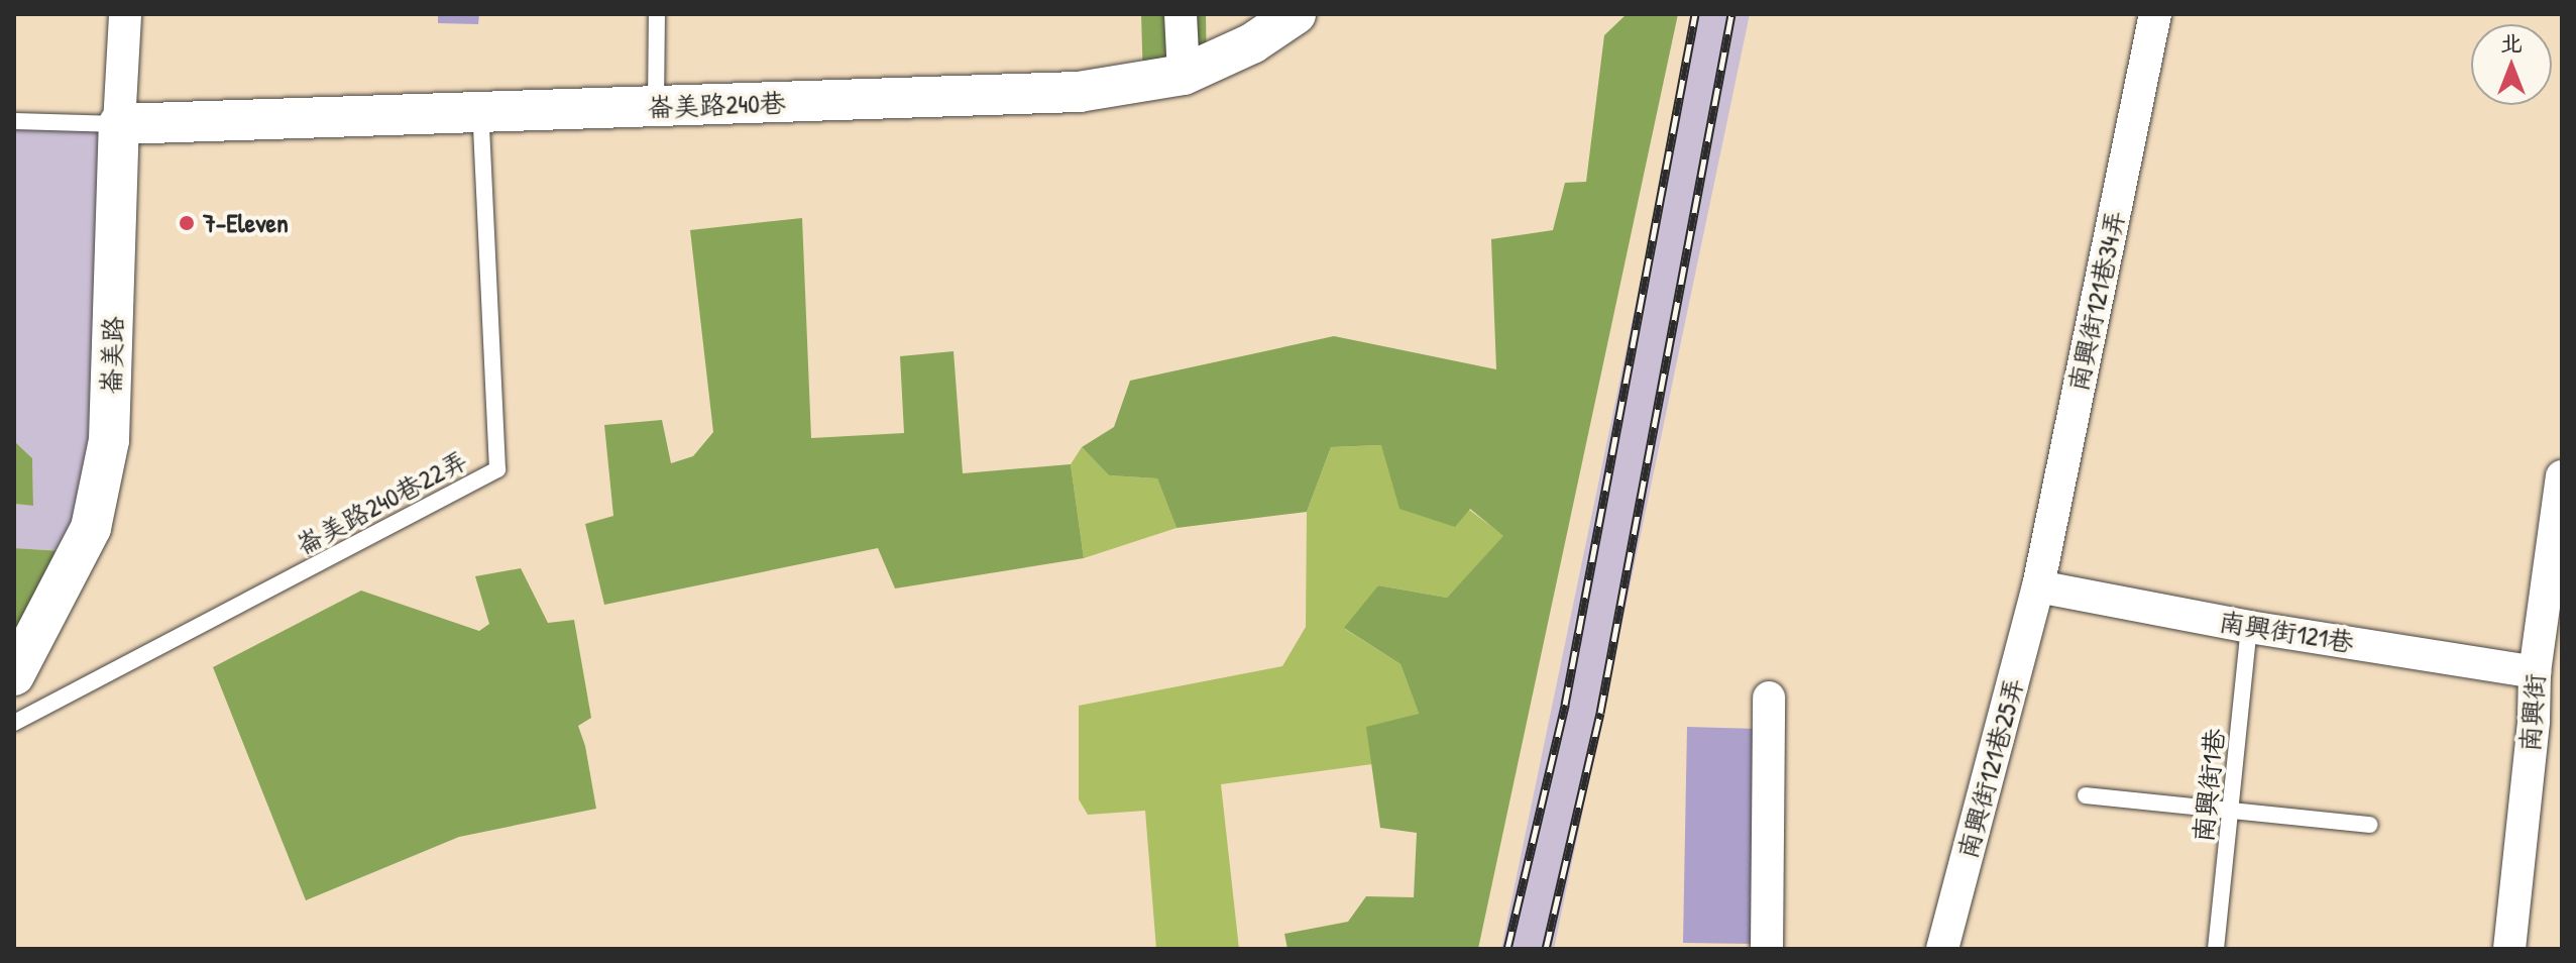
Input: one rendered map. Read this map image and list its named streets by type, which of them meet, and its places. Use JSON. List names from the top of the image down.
{
  "streets": {
    "street": [
      "崙美路240巷",
      "南興街121巷34弄",
      "崙美路",
      "南興街121巷",
      "南興街",
      "南興街121巷25弄"
    ],
    "lane": ["崙美路240巷22弄", "南興街1巷"]
  },
  "crossings": [
    ["崙美路240巷", "崙美路"],
    ["崙美路240巷", "崙美路240巷22弄"],
    ["南興街121巷34弄", "南興街121巷"],
    ["南興街121巷34弄", "南興街121巷25弄"],
    ["南興街121巷", "南興街"],
    ["南興街121巷", "南興街121巷25弄"],
    ["南興街121巷", "南興街1巷"]
  ],
  "places": ["7-Eleven"],
  "north": "top"
}
